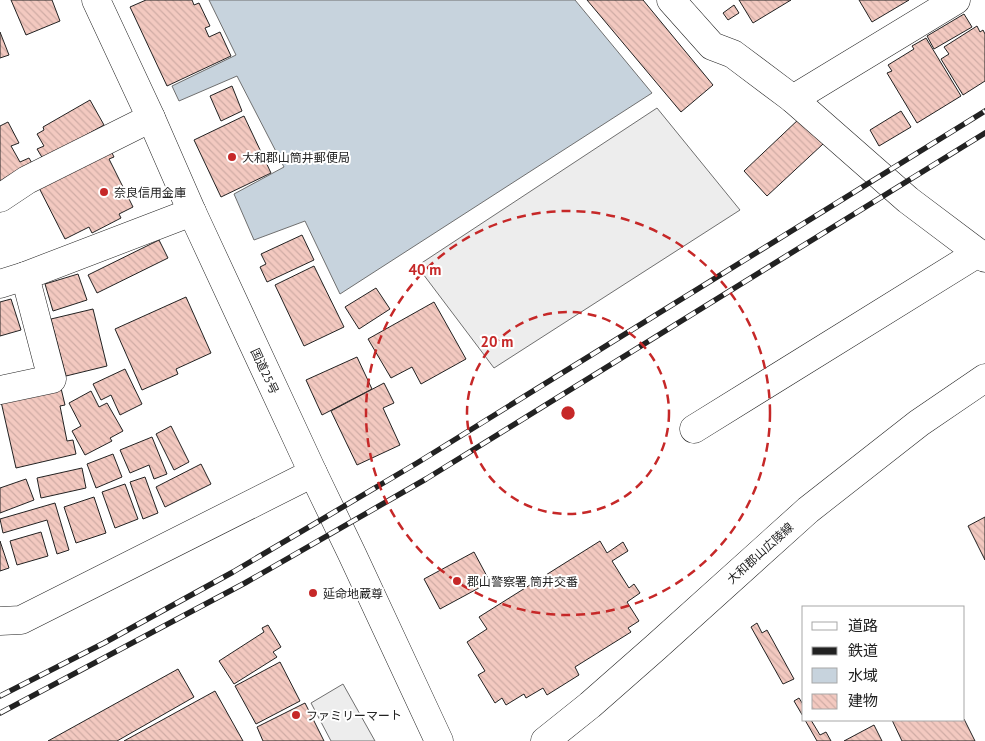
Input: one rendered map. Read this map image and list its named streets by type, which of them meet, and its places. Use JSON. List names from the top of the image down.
{
  "streets": {
    "main road": ["国道25号", "大和郡山広陵線"]
  },
  "places": [
    "大和郡山筒井郵便局",
    "奈良信用金庫",
    "郡山警察署 筒井交番",
    "延命地蔵尊",
    "ファミリーマート"
  ],
  "legend": [
    "道路",
    "鉄道",
    "水域",
    "建物"
  ],
  "rings": ["40 m", "20 m"]
}
